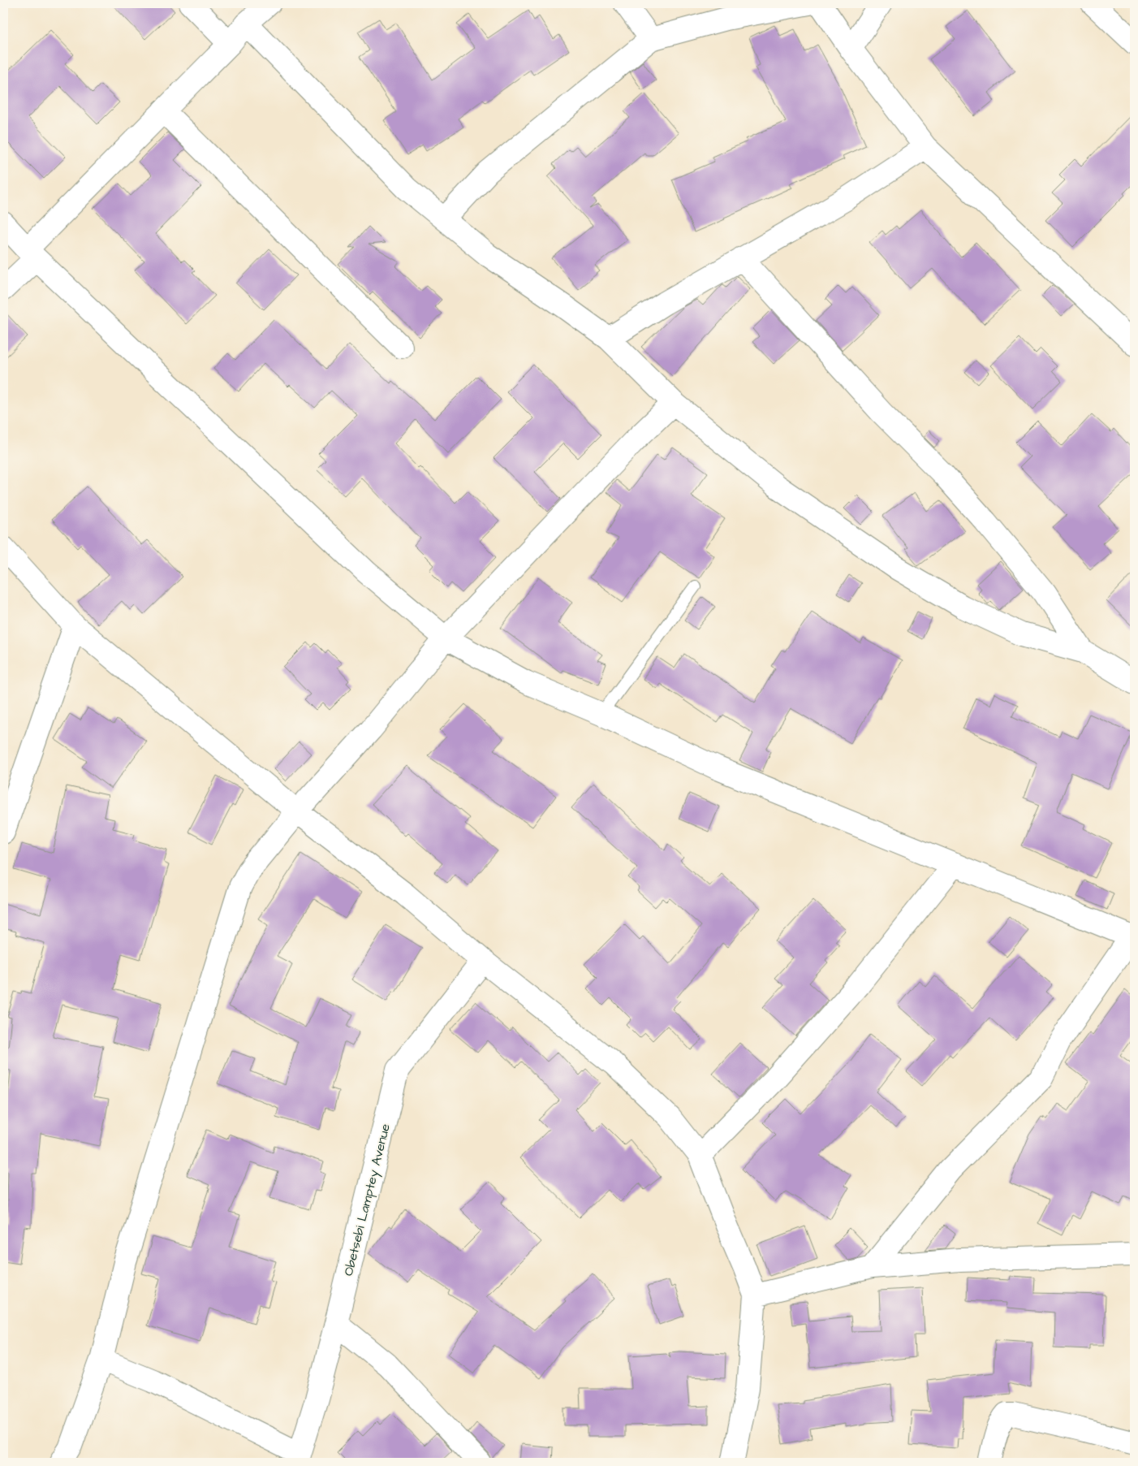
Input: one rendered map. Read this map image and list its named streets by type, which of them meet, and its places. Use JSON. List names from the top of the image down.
{
  "streets": {
    "street": ["Obetsebi Lamptey Avenue"]
  }
}
